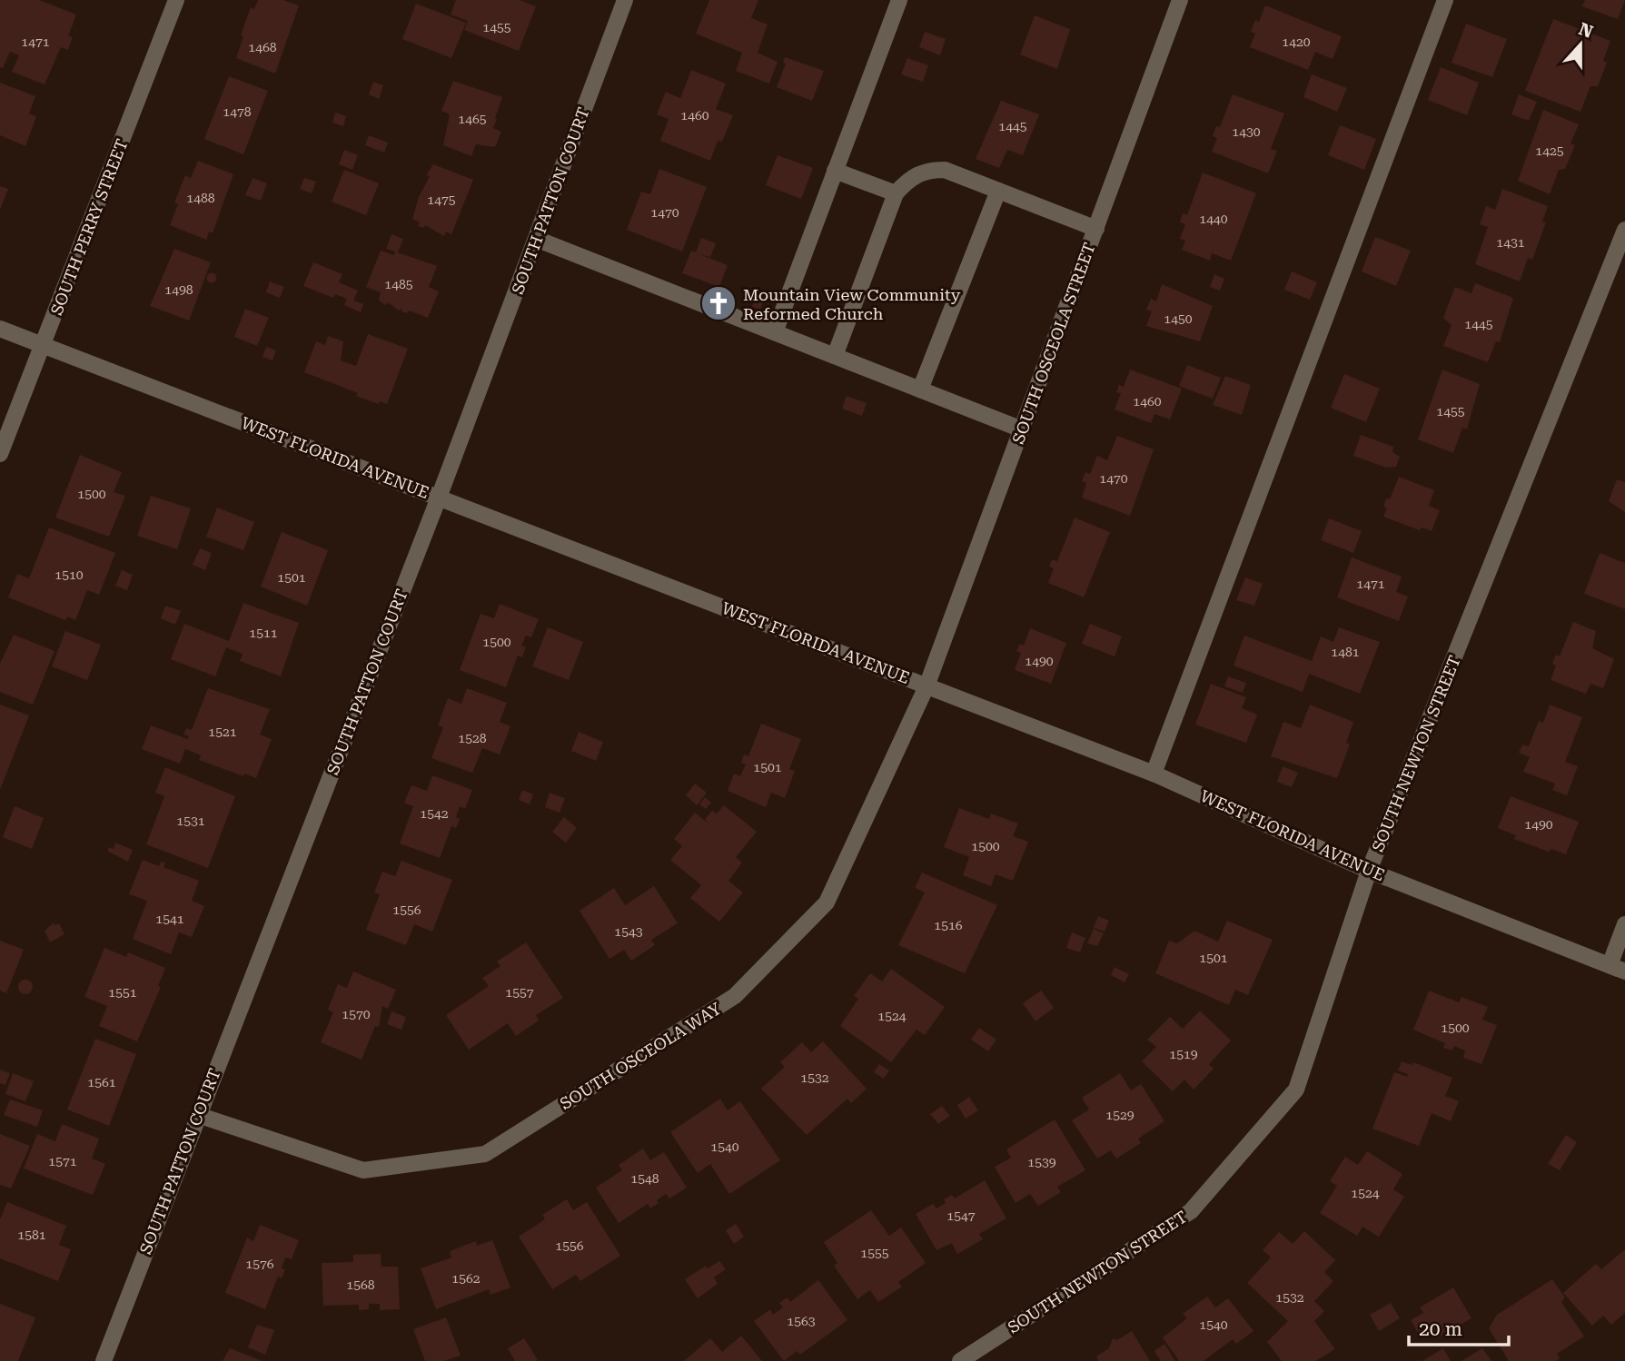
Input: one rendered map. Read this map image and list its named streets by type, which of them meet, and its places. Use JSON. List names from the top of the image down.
{
  "streets": {
    "street": [
      "SOUTH PATTON COURT",
      "SOUTH PERRY STREET",
      "SOUTH OSCEOLA STREET",
      "WEST FLORIDA AVENUE",
      "SOUTH NEWTON STREET",
      "SOUTH OSCEOLA WAY"
    ]
  },
  "crossings": [
    ["SOUTH PATTON COURT", "WEST FLORIDA AVENUE"],
    ["SOUTH PATTON COURT", "SOUTH OSCEOLA WAY"],
    ["SOUTH PERRY STREET", "WEST FLORIDA AVENUE"],
    ["SOUTH OSCEOLA STREET", "WEST FLORIDA AVENUE"],
    ["SOUTH OSCEOLA STREET", "SOUTH OSCEOLA WAY"],
    ["WEST FLORIDA AVENUE", "SOUTH NEWTON STREET"],
    ["WEST FLORIDA AVENUE", "SOUTH OSCEOLA WAY"]
  ],
  "places": {
    "church": ["Mountain View Community Reformed Church"]
  },
  "house_numbers": [
    "1455",
    "1471",
    "1420",
    "1468",
    "1478",
    "1460",
    "1465",
    "1445",
    "1430",
    "1425",
    "1488",
    "1475",
    "1470",
    "1440",
    "1431",
    "1485",
    "1498",
    "1450",
    "1445",
    "1460",
    "1455",
    "1470",
    "1500",
    "1510",
    "1501",
    "1471",
    "1511",
    "1500",
    "1481",
    "1490",
    "1521",
    "1528",
    "1501",
    "1542",
    "1531",
    "1490",
    "1500",
    "1556",
    "1541",
    "1516",
    "1543",
    "1501",
    "1551",
    "1557",
    "1570",
    "1524",
    "1500",
    "1519",
    "1532",
    "1561",
    "1529",
    "1540",
    "1571",
    "1539",
    "1548",
    "1524",
    "1547",
    "1581",
    "1556",
    "1555",
    "1576",
    "1562",
    "1568",
    "1532",
    "1563",
    "1540"
  ],
  "scale_bar": "20 m",
  "north": "top"
}
